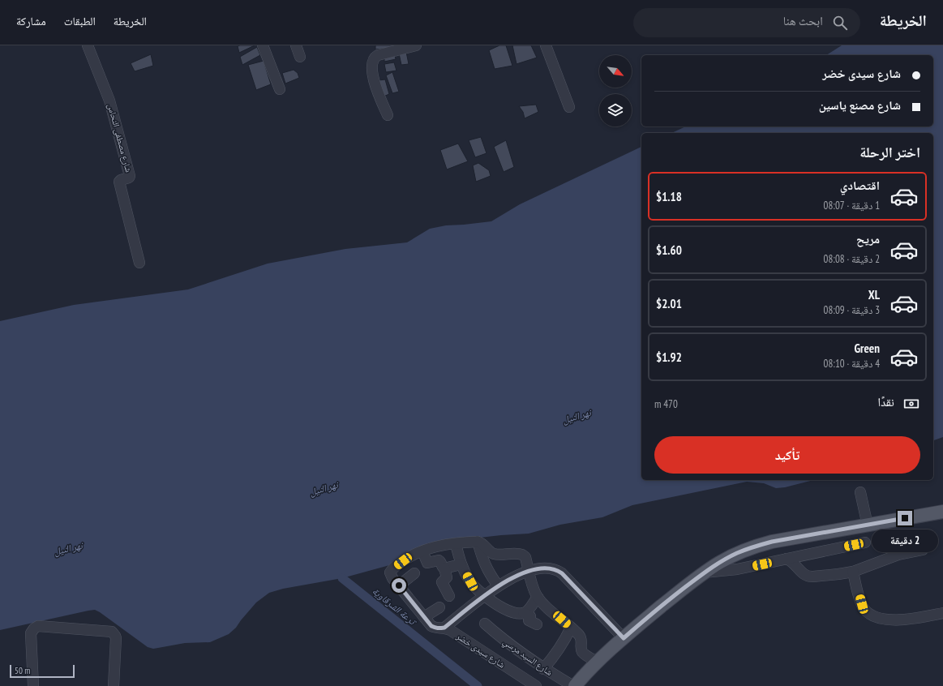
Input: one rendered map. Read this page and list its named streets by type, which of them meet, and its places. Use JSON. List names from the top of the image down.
{
  "streets": {
    "street": ["شارع مصطفى النحاس", "شارع سيدى خضر", "شارع السيد مرسي"]
  },
  "water": ["نهر النيل", "ترعة الشرقاوية"],
  "scale_bar": "50 m",
  "north": "bottom right",
  "page": {
    "header": "الخريطة",
    "search": "ابحث هنا",
    "nav": ["الخريطة", "الطبقات", "مشاركة"],
    "banner": ["شارع سيدى خضر", "شارع مصنع ياسين"],
    "heading": "اختر الرحلة",
    "list": [
      {
        "name": "اقتصادي",
        "note": "1 دقيقة · 08:07",
        "value": "$1.18"
      },
      {
        "name": "مريح",
        "note": "2 دقيقة · 08:08",
        "value": "$1.60"
      },
      {
        "name": "XL",
        "note": "3 دقيقة · 08:09",
        "value": "$2.01"
      },
      {
        "name": "Green",
        "note": "4 دقيقة · 08:10",
        "value": "$1.92"
      }
    ],
    "pay": ["نقدًا", "470 m"],
    "buttons": "تأكيد",
    "bubble": "2 دقيقة",
    "scale": "50 m"
  }
}
